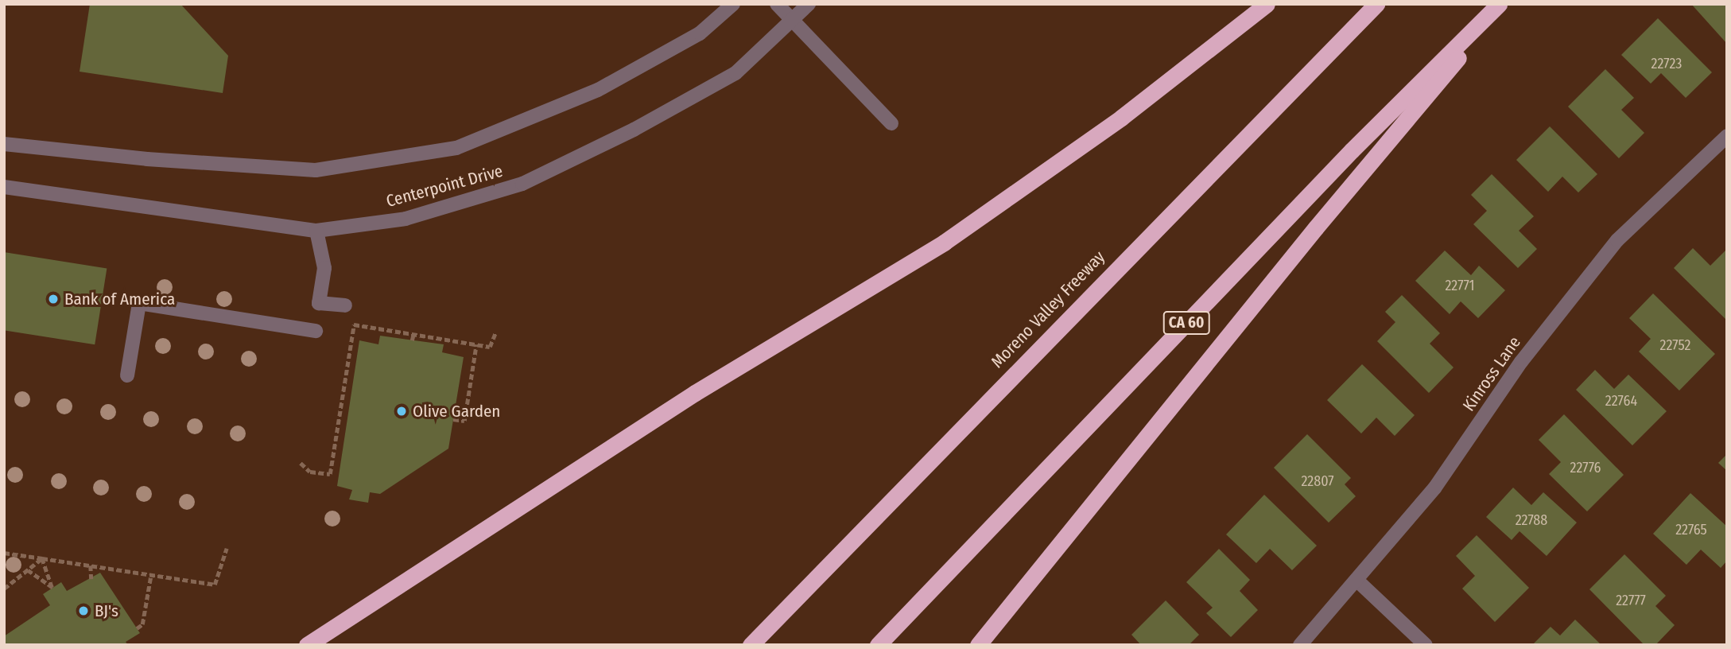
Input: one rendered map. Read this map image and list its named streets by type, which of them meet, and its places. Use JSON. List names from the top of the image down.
{
  "streets": {
    "highway": ["Moreno Valley Freeway", "CA 60"],
    "street": ["Centerpoint Drive", "Kinross Lane"]
  },
  "places": ["Bank of America", "Olive Garden", "BJ's"],
  "house_numbers": [
    "22723",
    "22771",
    "22752",
    "22764",
    "22776",
    "22807",
    "22788",
    "22765",
    "22777"
  ]
}
